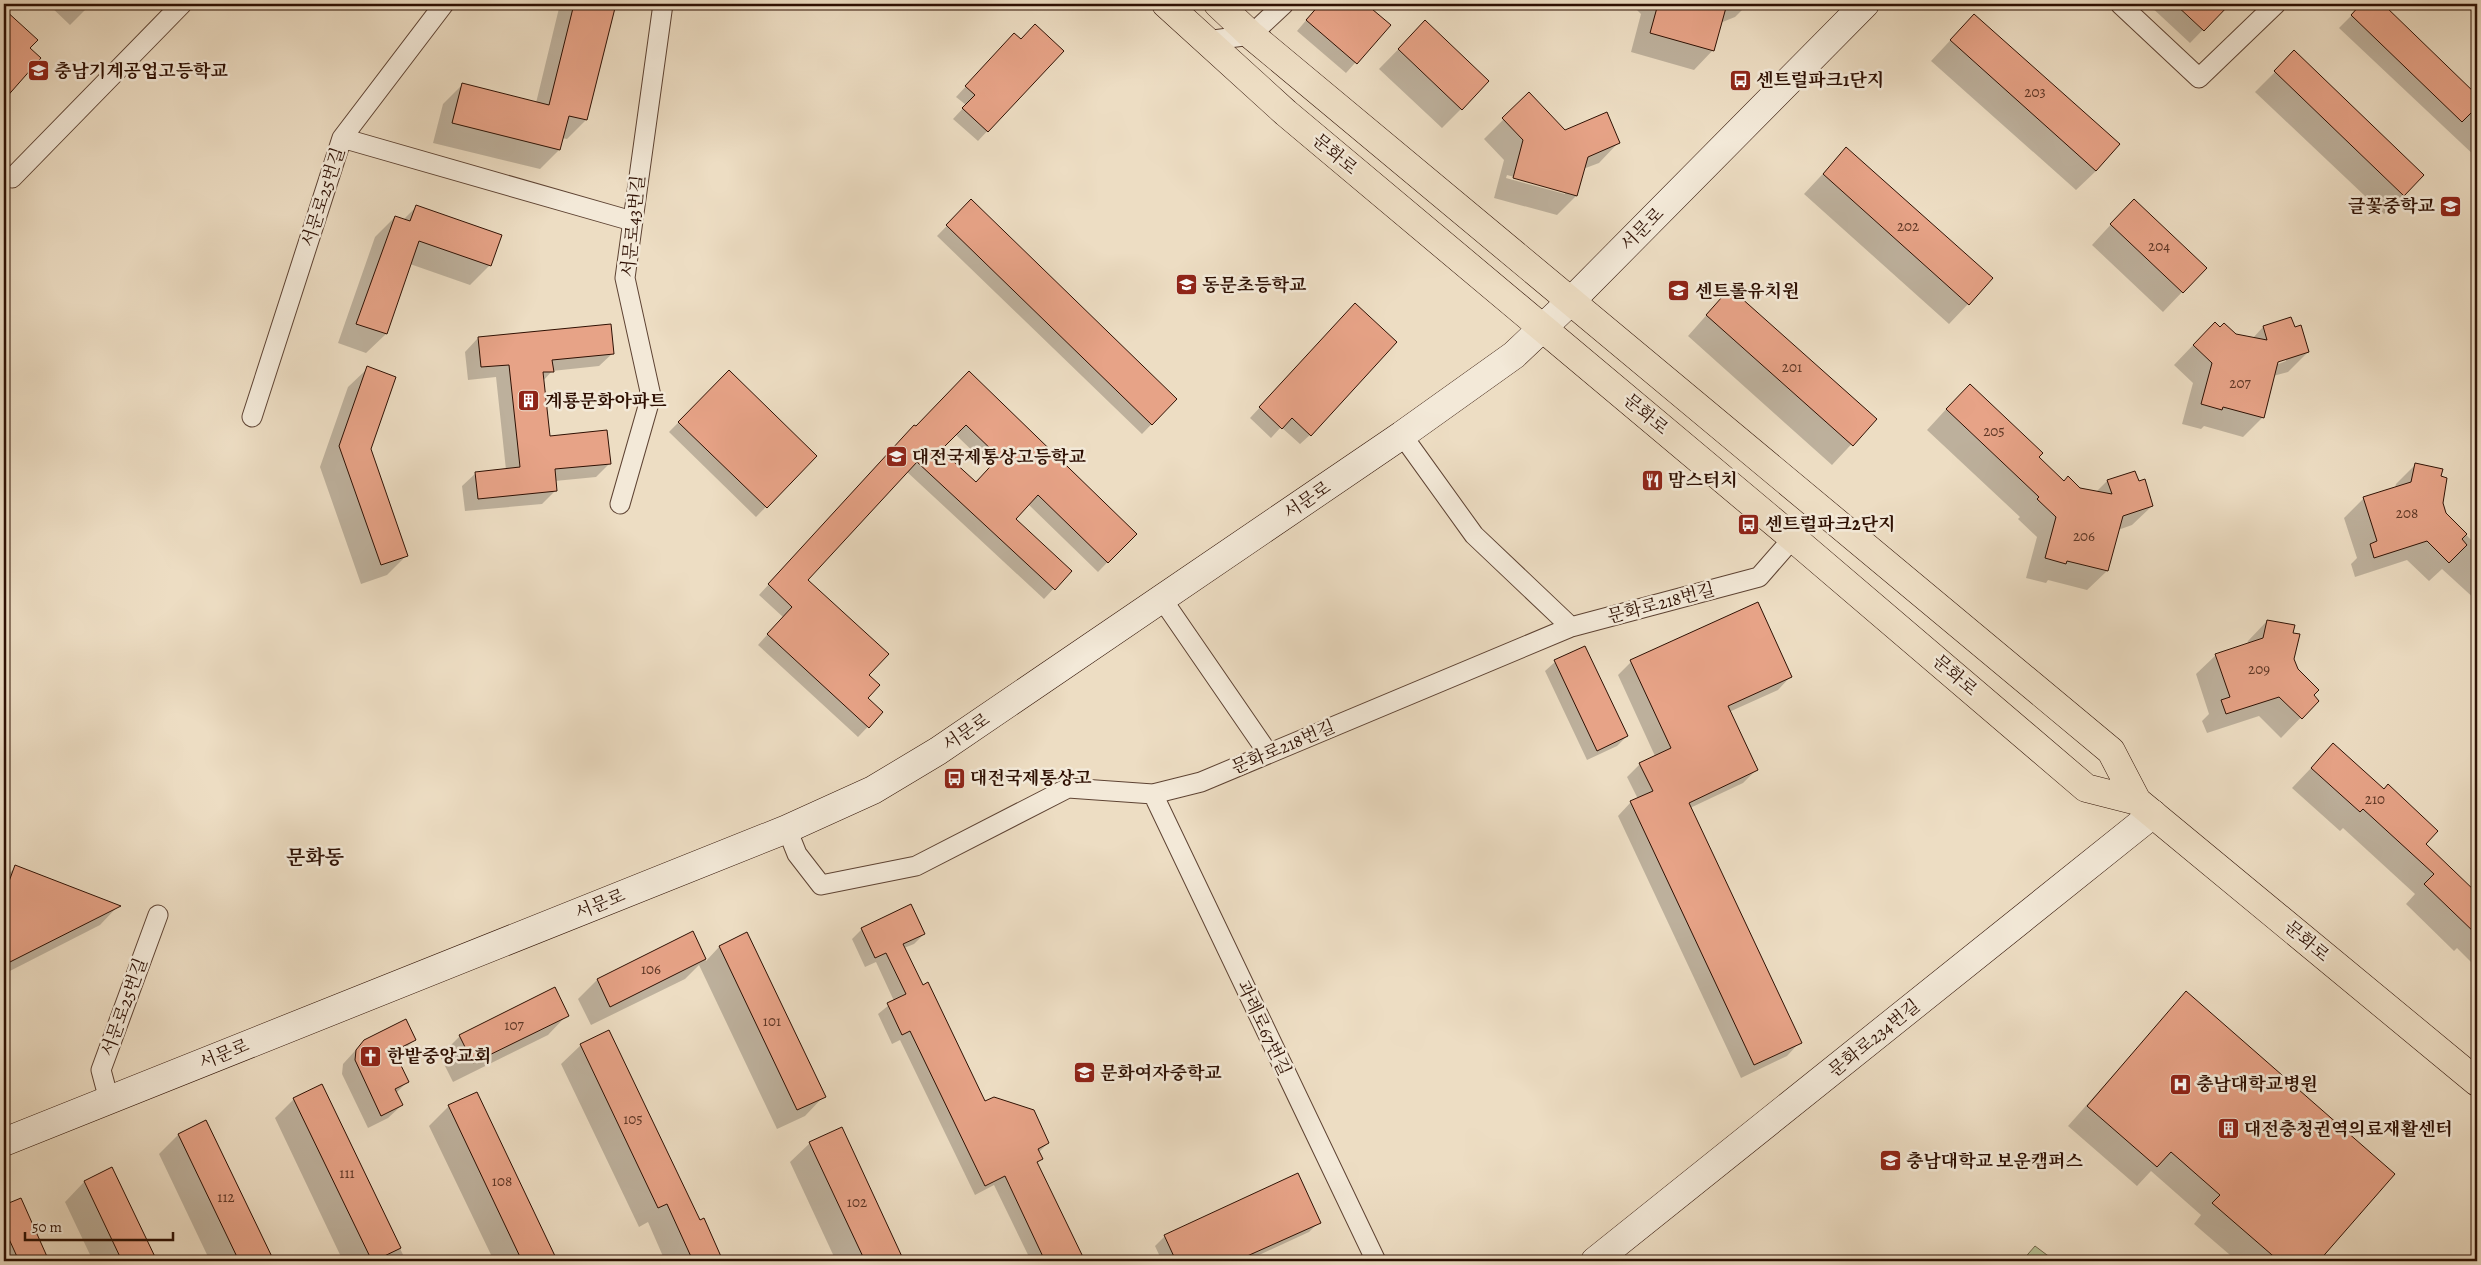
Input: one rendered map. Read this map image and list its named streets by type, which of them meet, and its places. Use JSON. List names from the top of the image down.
{
  "streets": {
    "main road": ["문화로", "서문로", "문화로234번길"],
    "street": [
      "서문로25번길",
      "서문로43번길",
      "문화로218번길",
      "과례로67번길"
    ]
  },
  "crossings": [
    ["문화로", "서문로"],
    ["문화로", "문화로218번길"],
    ["문화로", "문화로234번길"],
    ["서문로25번길", "서문로"],
    ["서문로", "문화로218번길"],
    ["문화로218번길", "과례로67번길"]
  ],
  "districts": ["문화동"],
  "places": {
    "school or university": [
      "충남기계공업고등학교",
      "글꽃중학교",
      "동문초등학교",
      "센트롤유치원",
      "대전국제통상고등학교",
      "문화여자중학교",
      "충남대학교 보운캠퍼스"
    ],
    "bus stop": ["센트럴파크1단지", "센트럴파크2단지", "대전국제통상고"],
    "building": ["계룡문화아파트", "대전충청권역의료재활센터"],
    "restaurant": ["맘스터치"],
    "church": ["한밭중앙교회"],
    "hospital": ["충남대학교병원"]
  },
  "house_numbers": [
    "203",
    "202",
    "204",
    "201",
    "207",
    "205",
    "208",
    "206",
    "209",
    "210",
    "106",
    "101",
    "107",
    "105",
    "111",
    "108",
    "112",
    "102"
  ],
  "scale_bar": "50 m"
}
